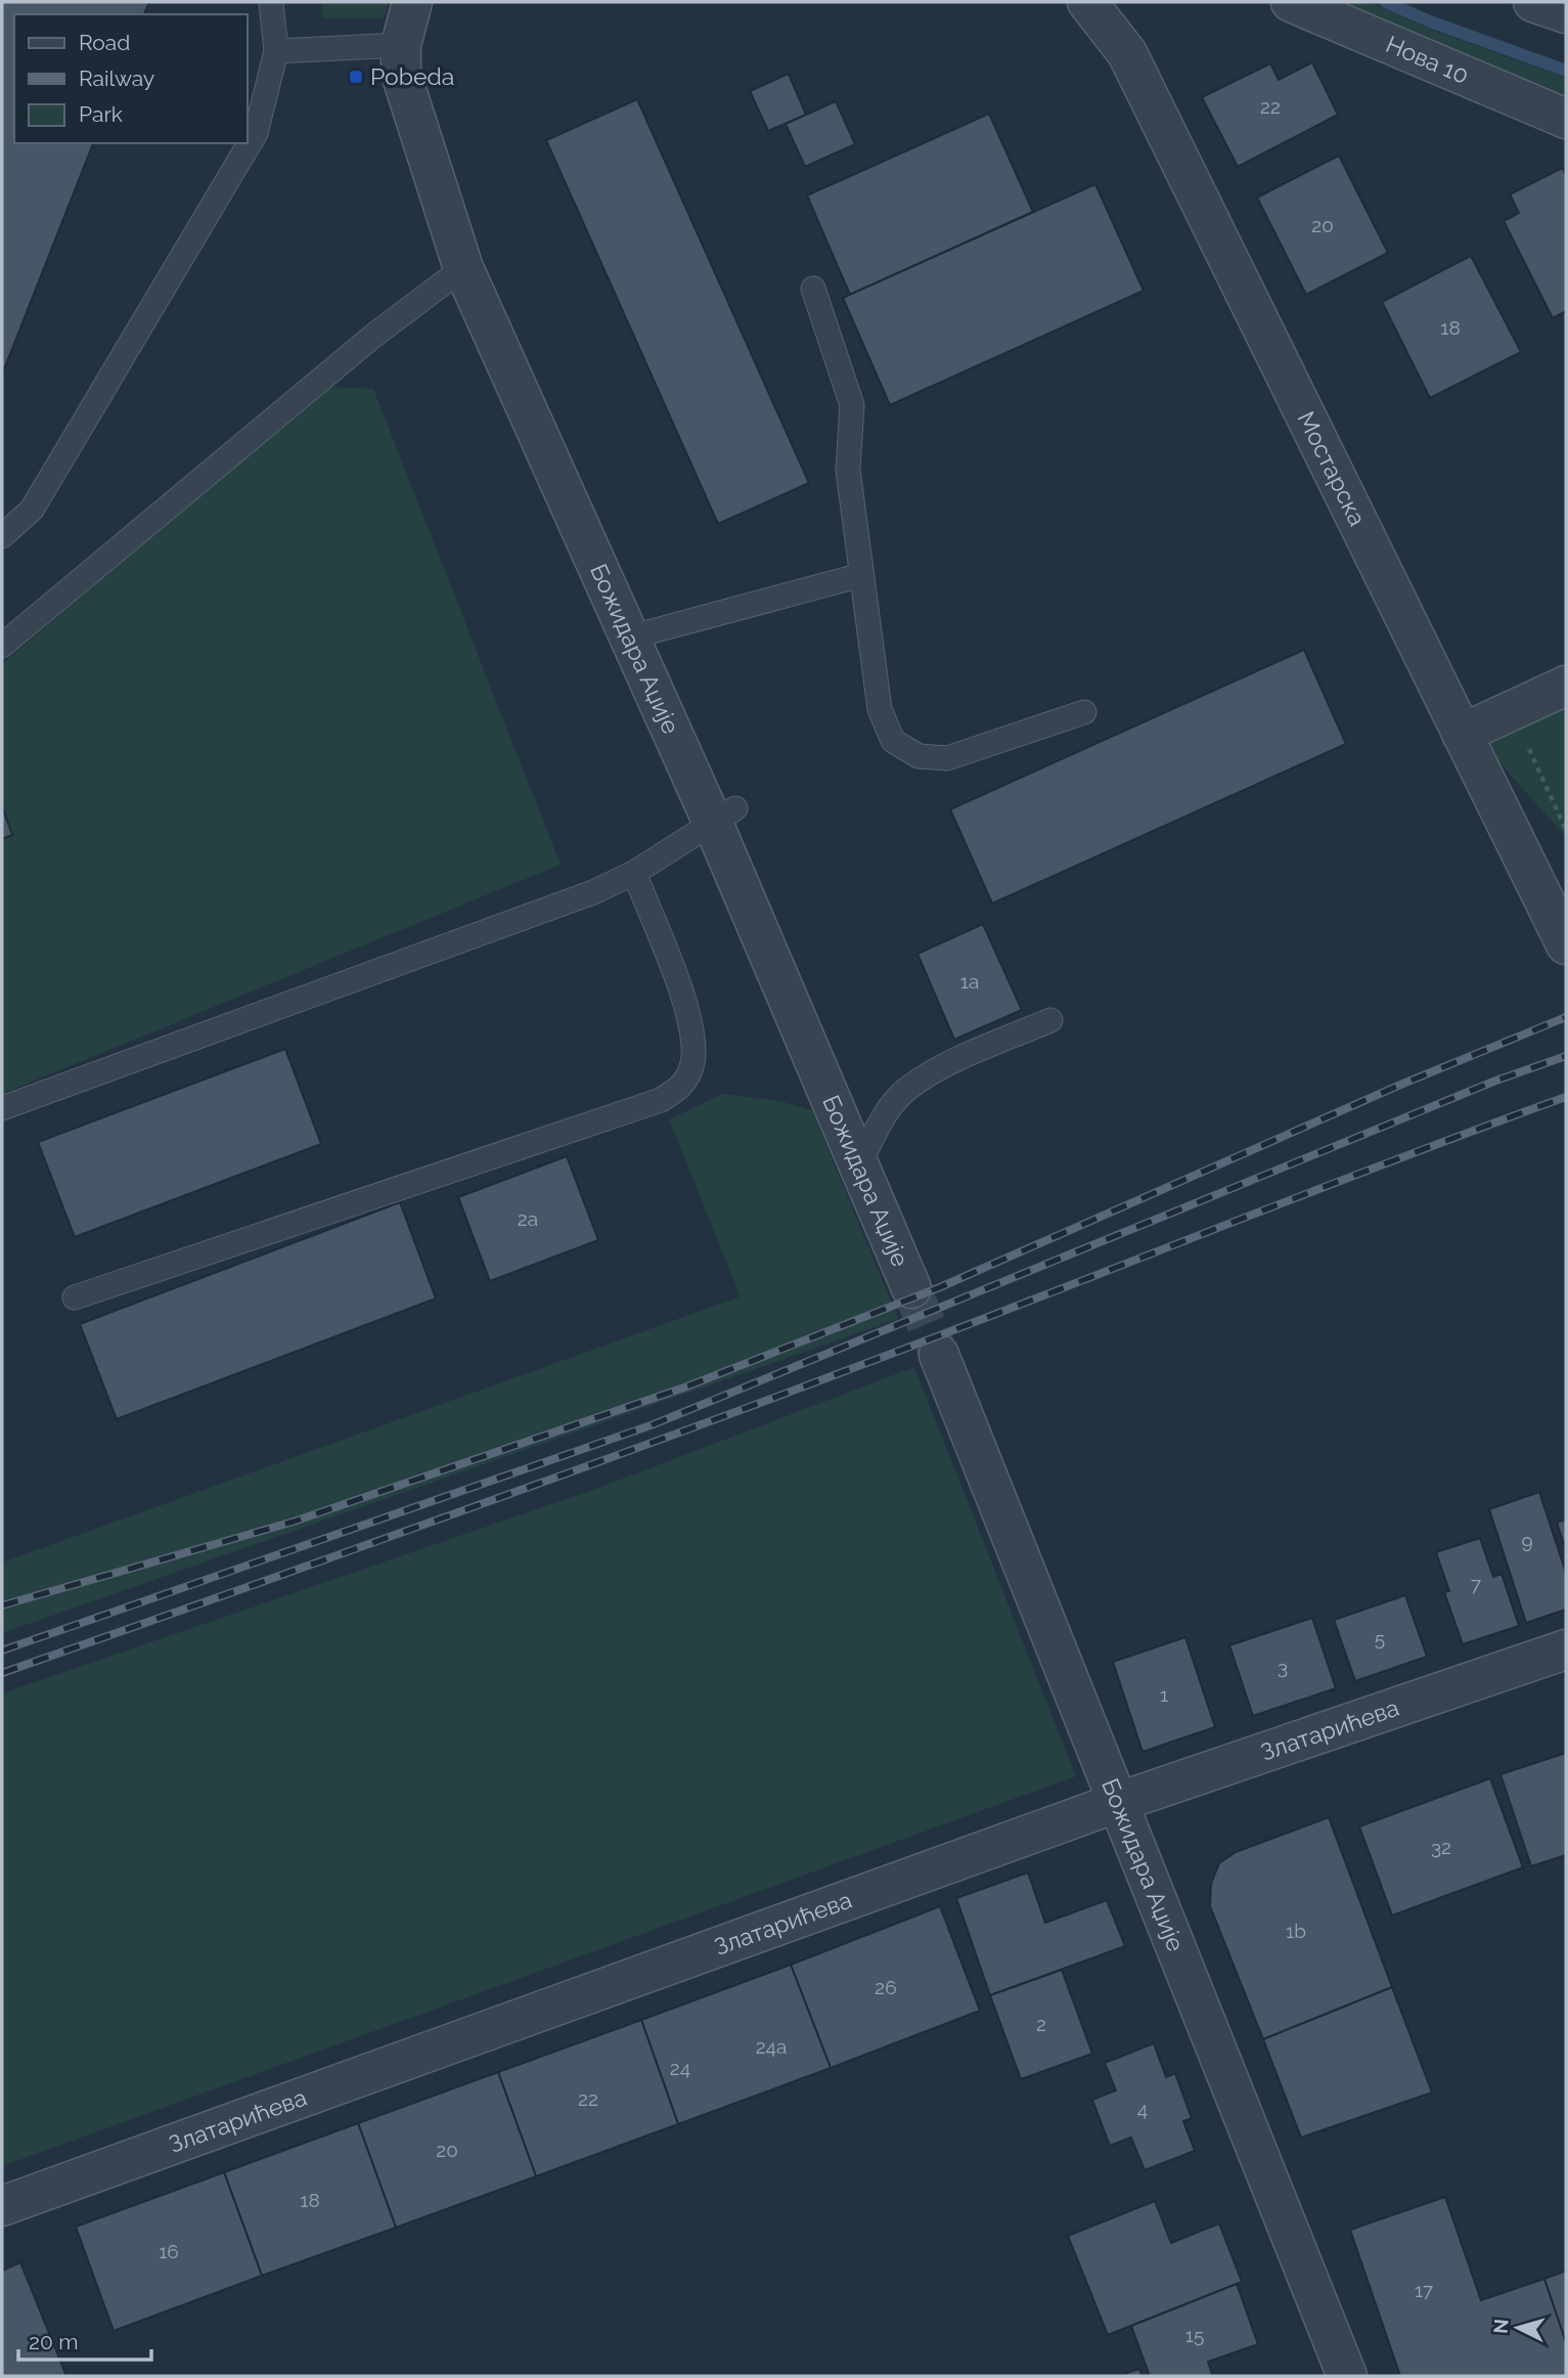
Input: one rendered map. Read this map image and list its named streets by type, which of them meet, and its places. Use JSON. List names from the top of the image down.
{
  "streets": {
    "street": [
      "Нова 10",
      "Мостарска",
      "Божидара Аџије",
      "Златарићева"
    ]
  },
  "crossings": [
    ["Божидара Аџије", "Златарићева"]
  ],
  "places": {
    "transit": ["Pobeda"]
  },
  "house_numbers": [
    "22",
    "20",
    "18",
    "1a",
    "2a",
    "9",
    "7",
    "5",
    "3",
    "1",
    "32",
    "1b",
    "26",
    "2",
    "24a",
    "24",
    "22",
    "4",
    "20",
    "18",
    "16",
    "17",
    "15"
  ],
  "legend": ["Road", "Railway", "Park"],
  "scale_bar": "20 m",
  "north": "left"
}
